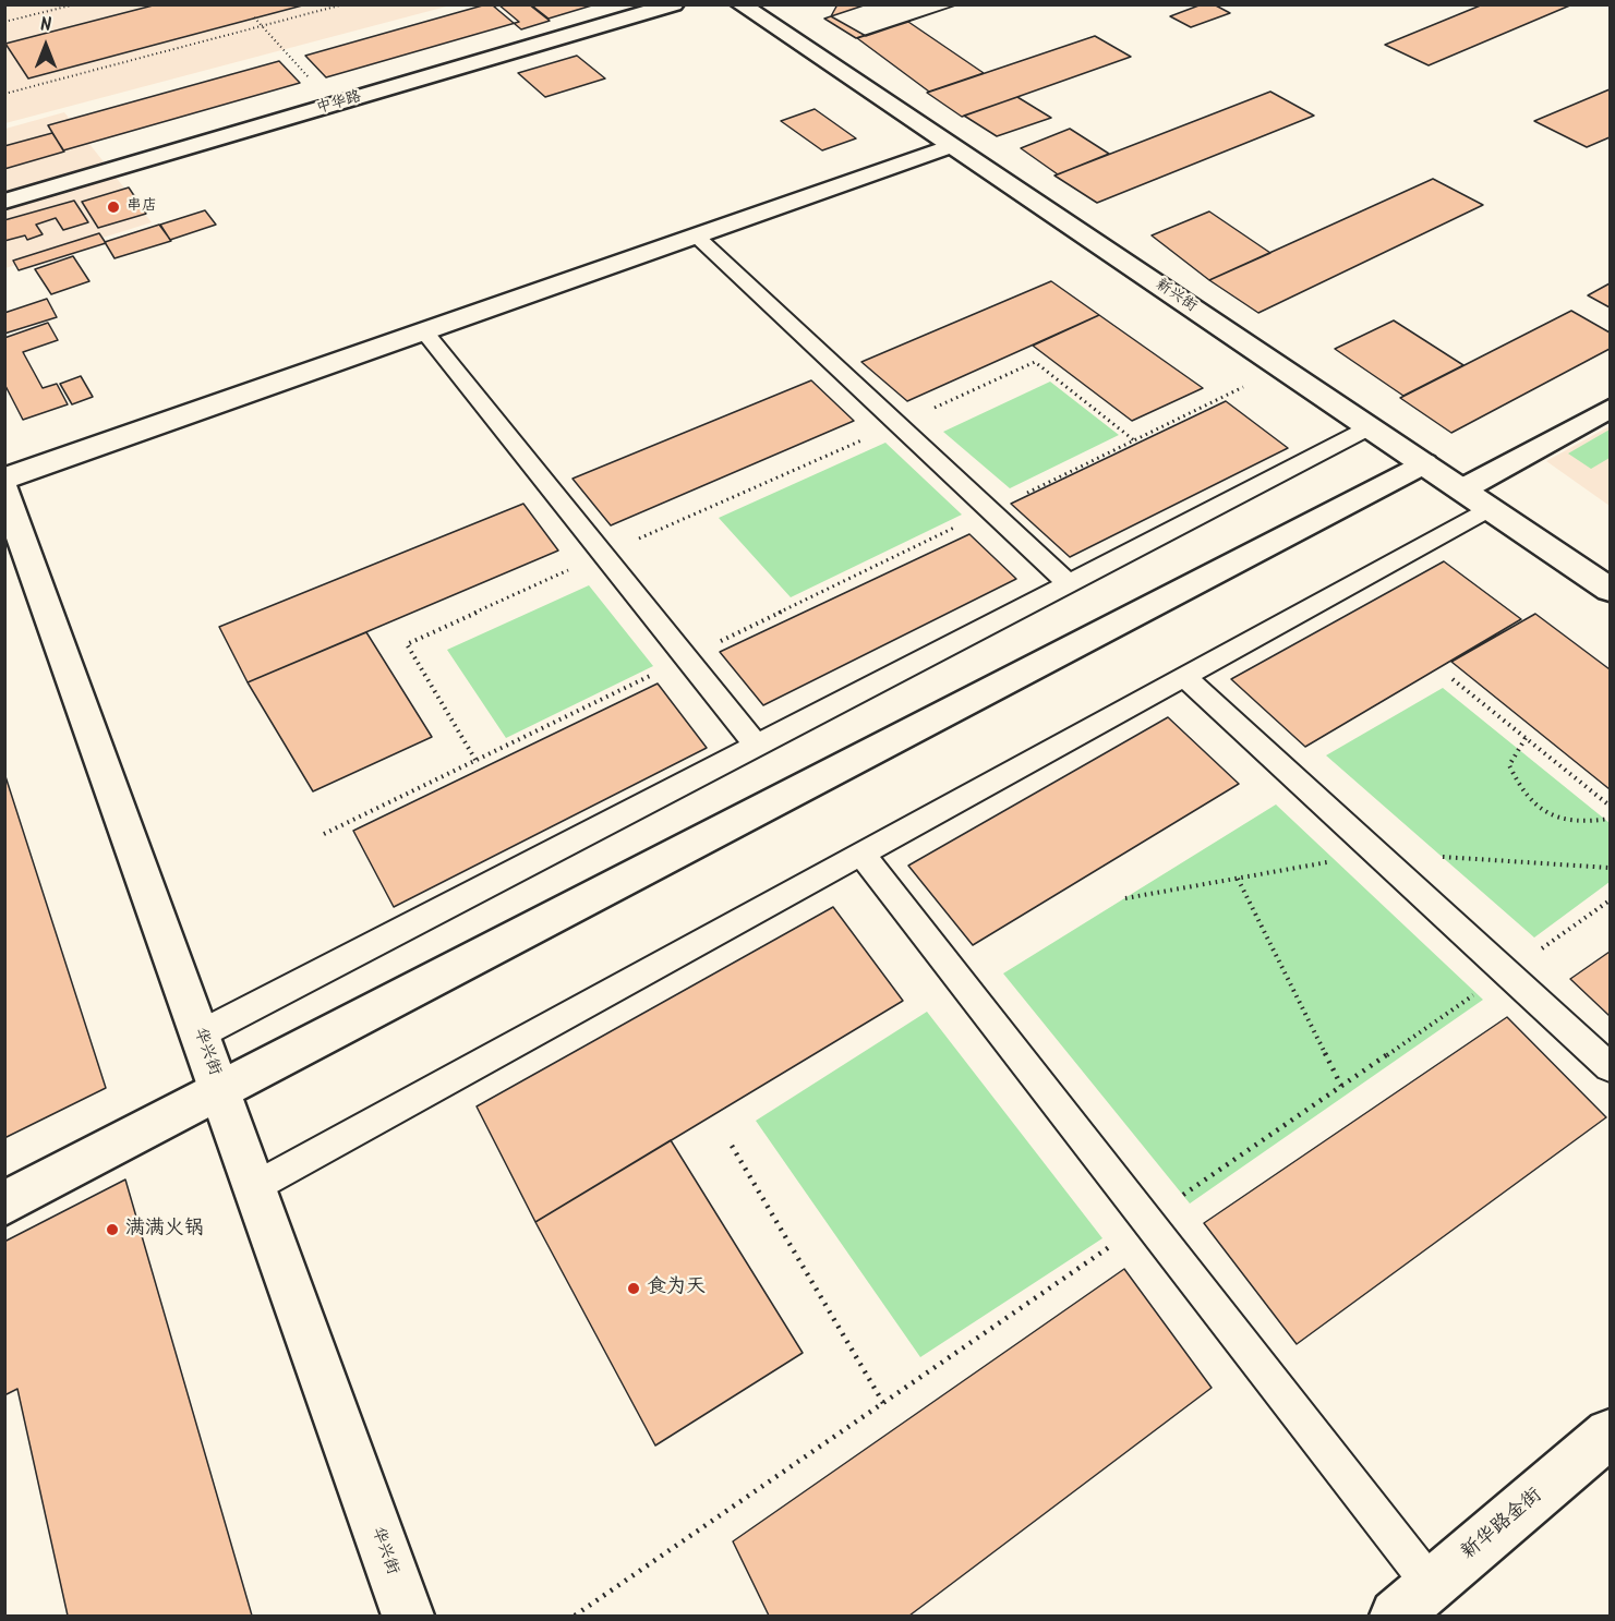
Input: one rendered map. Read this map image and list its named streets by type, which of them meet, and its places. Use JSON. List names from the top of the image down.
{
  "streets": {
    "street": [
      "中华路",
      "新兴街",
      "华兴街",
      "新华路金街"
    ]
  },
  "places": ["串店", "满满火锅", "食为天"],
  "north": "top"
}
